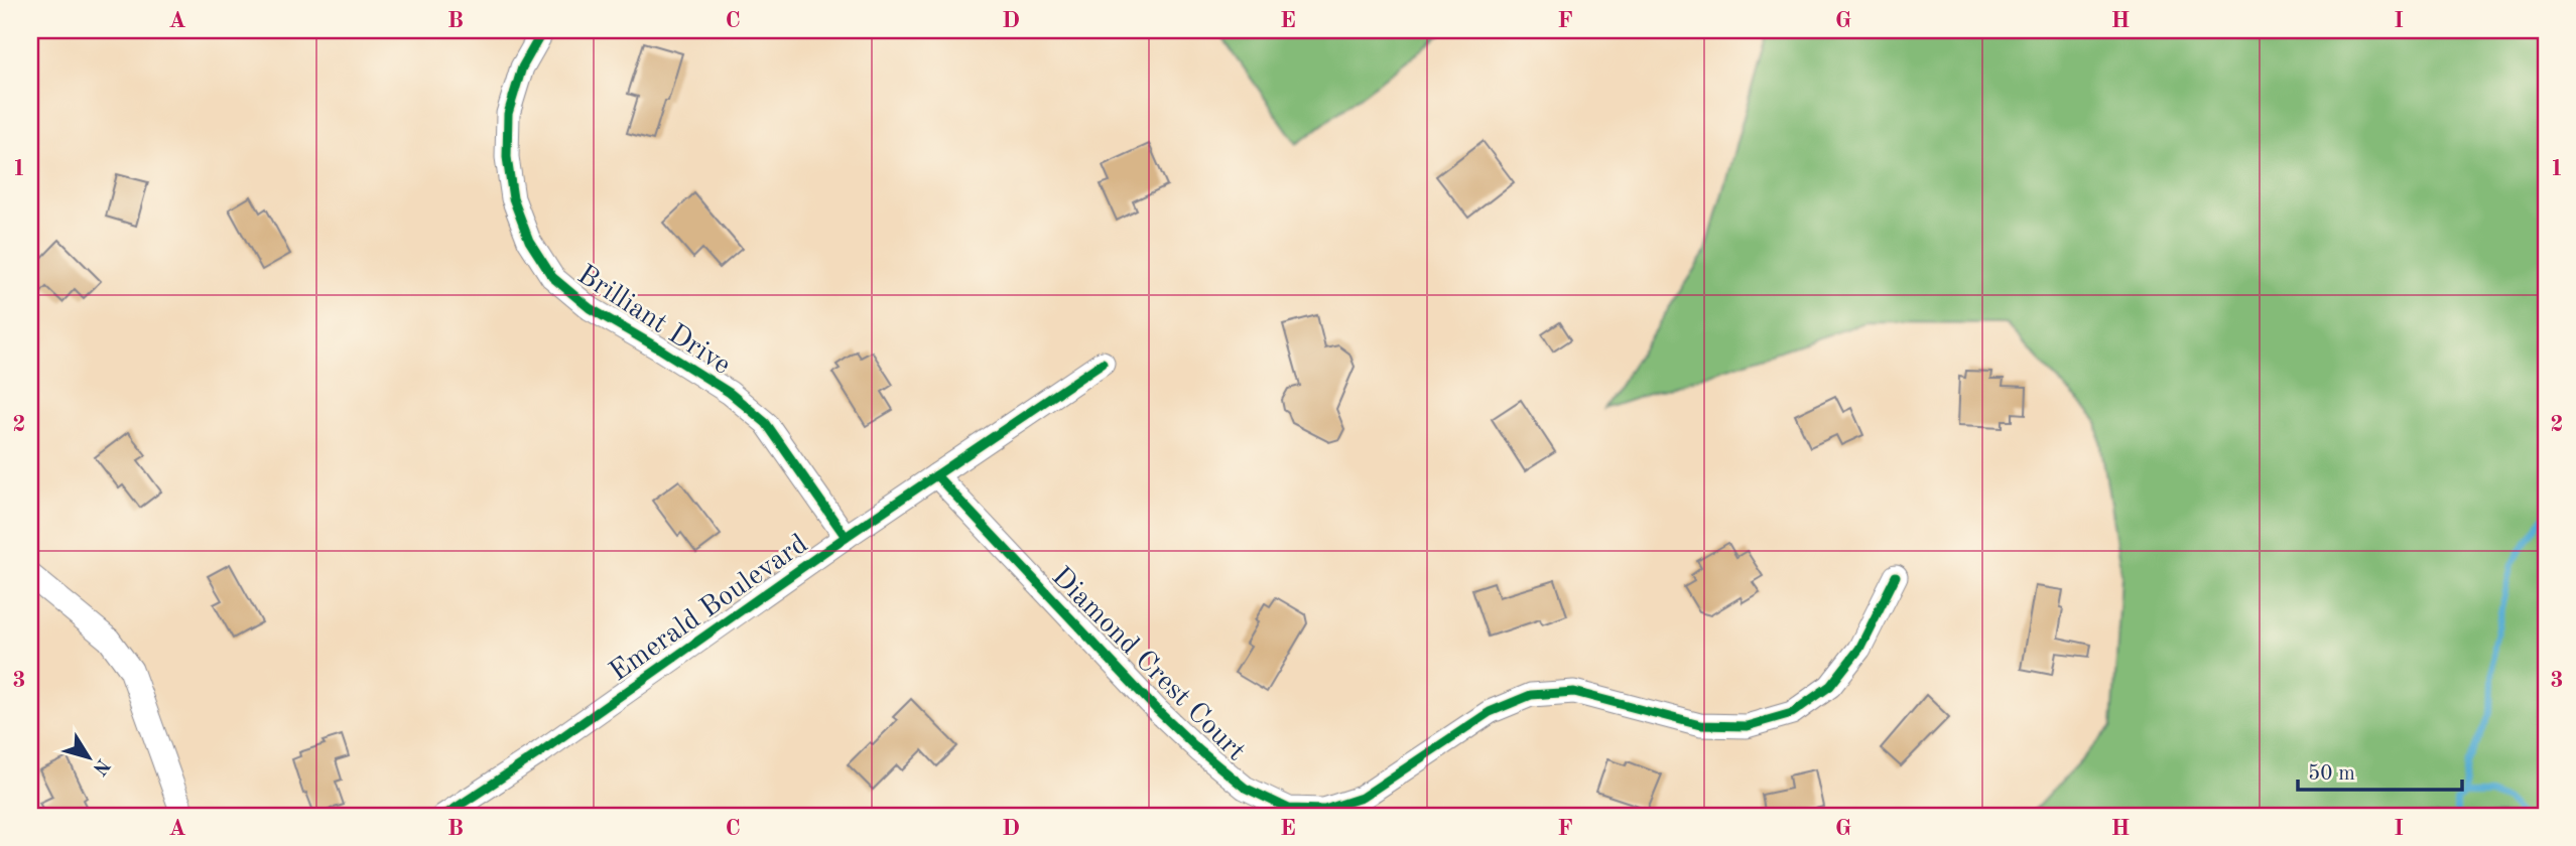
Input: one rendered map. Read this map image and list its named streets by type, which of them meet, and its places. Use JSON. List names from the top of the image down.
{
  "streets": {
    "street": ["Brilliant Drive", "Emerald Boulevard", "Diamond Crest Court"]
  },
  "crossings": [
    ["Brilliant Drive", "Emerald Boulevard"],
    ["Emerald Boulevard", "Diamond Crest Court"]
  ],
  "scale_bar": "50 m",
  "north": "bottom right",
  "grid": {
    "columns": [
      "A",
      "B",
      "C",
      "D",
      "E",
      "F",
      "G",
      "H",
      "I"
    ],
    "rows": ["1", "2", "3"]
  }
}
